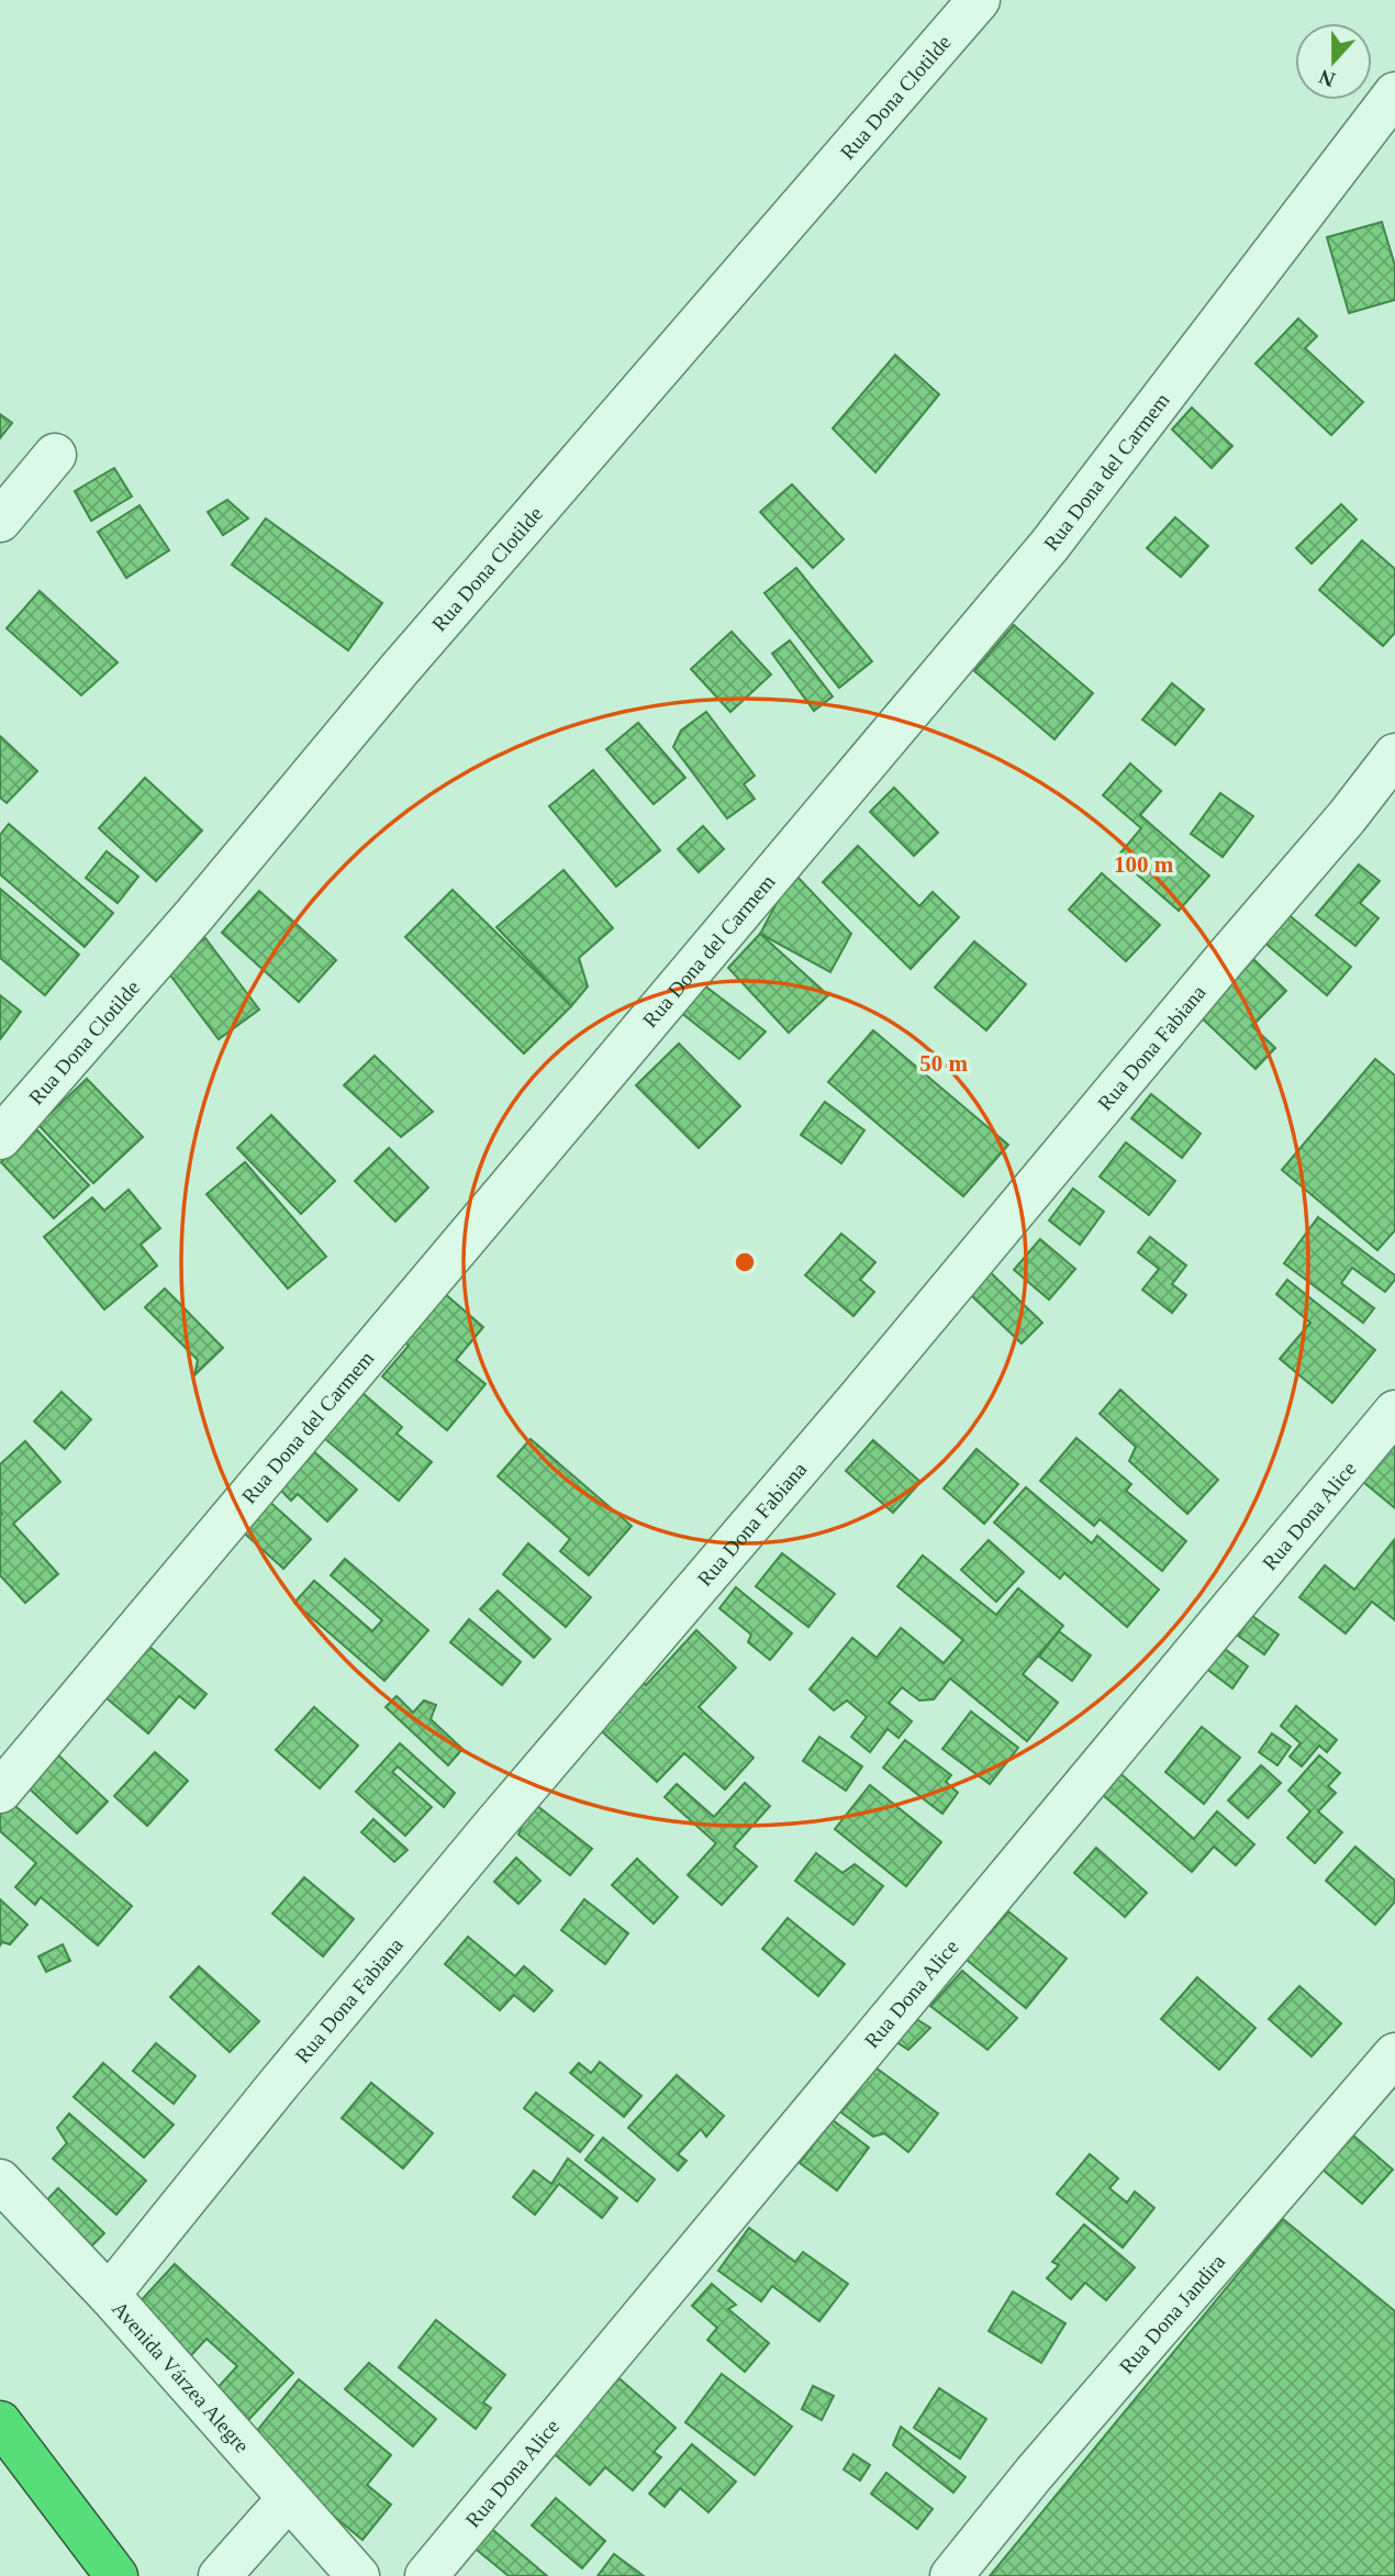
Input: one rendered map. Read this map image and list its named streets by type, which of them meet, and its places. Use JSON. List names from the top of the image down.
{
  "streets": {
    "street": [
      "Rua Dona Clotilde",
      "Rua Dona del Carmem",
      "Rua Dona Fabiana",
      "Rua Dona Alice",
      "Rua Dona Jandira",
      "Avenida Várzea Alegre"
    ]
  },
  "crossings": [
    ["Rua Dona Fabiana", "Avenida Várzea Alegre"]
  ],
  "north": "bottom",
  "rings": ["100 m", "50 m"]
}
